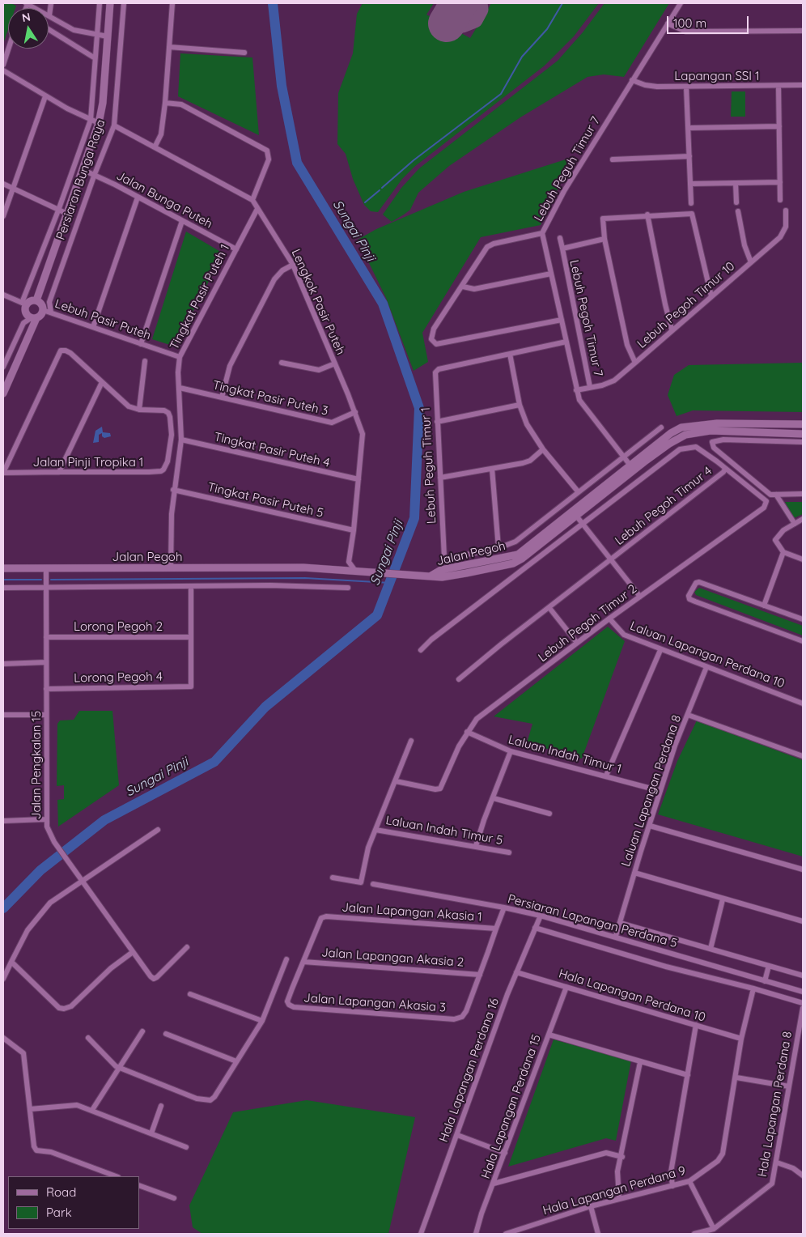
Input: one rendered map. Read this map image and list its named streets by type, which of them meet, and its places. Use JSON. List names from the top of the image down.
{
  "streets": {
    "street": [
      "Lapangan SSI 1",
      "Lebuh Peguh Timur 7",
      "Persiaran Bunga Raya",
      "Jalan Bunga Puteh",
      "Tingkat Pasir Puteh 1",
      "Lengkok Pasir Puteh",
      "Lebuh Pegoh Timur 10",
      "Lebuh Pegoh Timur 7",
      "Lebuh Pasir Puteh",
      "Tingkat Pasir Puteh 3",
      "Tingkat Pasir Puteh 4",
      "Jalan Pinji Tropika 1",
      "Lebuh Peguh Timur 1",
      "Tingkat Pasir Puteh 5",
      "Lebuh Pegoh Timur 4",
      "Jalan Pegoh",
      "Lebuh Pegoh Timur 2",
      "Lorong Pegoh 2",
      "Laluan Lapangan Perdana 10",
      "Lorong Pegoh 4",
      "Laluan Indah Timur 1",
      "Jalan Pengkalan 15",
      "Laluan Lapangan Perdana 8",
      "Laluan Indah Timur 5",
      "Jalan Lapangan Akasia 1",
      "Persiaran Lapangan Perdana 5",
      "Jalan Lapangan Akasia 2",
      "Hala Lapangan Perdana 10",
      "Jalan Lapangan Akasia 3",
      "Hala Lapangan Perdana 16",
      "Hala Lapangan Perdana 8",
      "Hala Lapangan Perdana 15",
      "Hala Lapangan Perdana 9"
    ]
  },
  "crossings": [
    ["Lapangan SSI 1", "Lebuh Peguh Timur 7"],
    ["Lebuh Peguh Timur 7", "Lebuh Pegoh Timur 10"],
    ["Lebuh Peguh Timur 7", "Jalan Pegoh"],
    ["Persiaran Bunga Raya", "Jalan Bunga Puteh"],
    ["Persiaran Bunga Raya", "Lebuh Pasir Puteh"],
    ["Jalan Bunga Puteh", "Tingkat Pasir Puteh 1"],
    ["Tingkat Pasir Puteh 1", "Lengkok Pasir Puteh"],
    ["Tingkat Pasir Puteh 1", "Lebuh Pasir Puteh"],
    ["Tingkat Pasir Puteh 1", "Tingkat Pasir Puteh 3"],
    ["Tingkat Pasir Puteh 1", "Tingkat Pasir Puteh 4"],
    ["Tingkat Pasir Puteh 1", "Tingkat Pasir Puteh 5"],
    ["Tingkat Pasir Puteh 1", "Jalan Pegoh"],
    ["Lengkok Pasir Puteh", "Tingkat Pasir Puteh 3"],
    ["Lengkok Pasir Puteh", "Tingkat Pasir Puteh 4"],
    ["Lengkok Pasir Puteh", "Tingkat Pasir Puteh 5"],
    ["Lebuh Pegoh Timur 10", "Lebuh Pegoh Timur 7"],
    ["Lebuh Pegoh Timur 4", "Lebuh Pegoh Timur 2"],
    ["Jalan Pegoh", "Jalan Pengkalan 15"],
    ["Lebuh Pegoh Timur 2", "Laluan Lapangan Perdana 10"],
    ["Lebuh Pegoh Timur 2", "Laluan Indah Timur 1"],
    ["Lorong Pegoh 2", "Lorong Pegoh 4"],
    ["Lorong Pegoh 2", "Jalan Pengkalan 15"],
    ["Laluan Lapangan Perdana 10", "Laluan Lapangan Perdana 8"],
    ["Lorong Pegoh 4", "Jalan Pengkalan 15"],
    ["Laluan Indah Timur 1", "Laluan Lapangan Perdana 8"],
    ["Laluan Lapangan Perdana 8", "Persiaran Lapangan Perdana 5"],
    ["Jalan Lapangan Akasia 1", "Jalan Lapangan Akasia 2"],
    ["Jalan Lapangan Akasia 1", "Jalan Lapangan Akasia 3"],
    ["Persiaran Lapangan Perdana 5", "Hala Lapangan Perdana 16"],
    ["Jalan Lapangan Akasia 2", "Jalan Lapangan Akasia 3"],
    ["Hala Lapangan Perdana 10", "Hala Lapangan Perdana 16"],
    ["Hala Lapangan Perdana 10", "Hala Lapangan Perdana 15"],
    ["Hala Lapangan Perdana 10", "Hala Lapangan Perdana 9"]
  ],
  "water": ["Sungai Pinji"],
  "legend": ["Road", "Park"],
  "scale_bar": "100 m",
  "north": "top"
}
